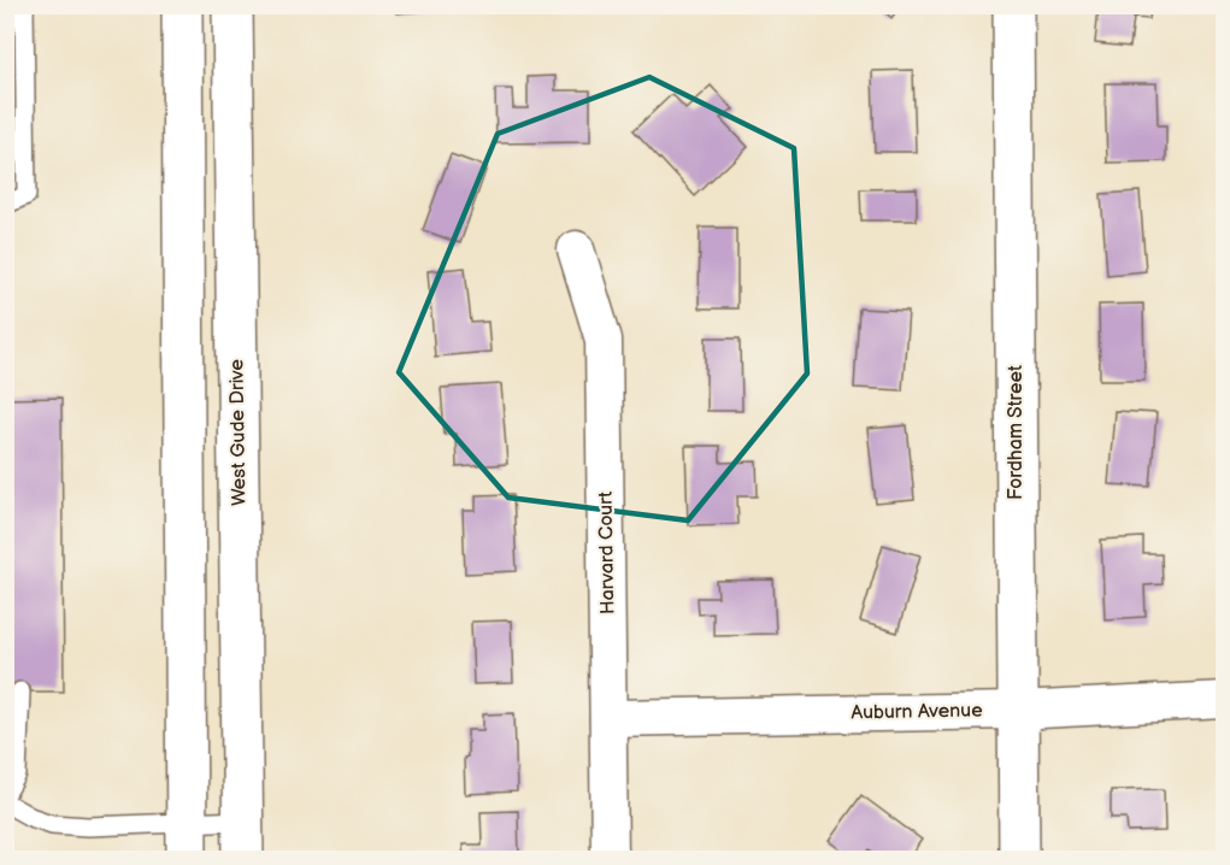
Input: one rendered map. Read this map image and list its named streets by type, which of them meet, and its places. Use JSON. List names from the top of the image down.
{
  "streets": {
    "main road": ["West Gude Drive", "Fordham Street"],
    "street": ["Harvard Court", "Auburn Avenue"]
  },
  "crossings": [
    ["Fordham Street", "Auburn Avenue"],
    ["Harvard Court", "Auburn Avenue"]
  ]
}
